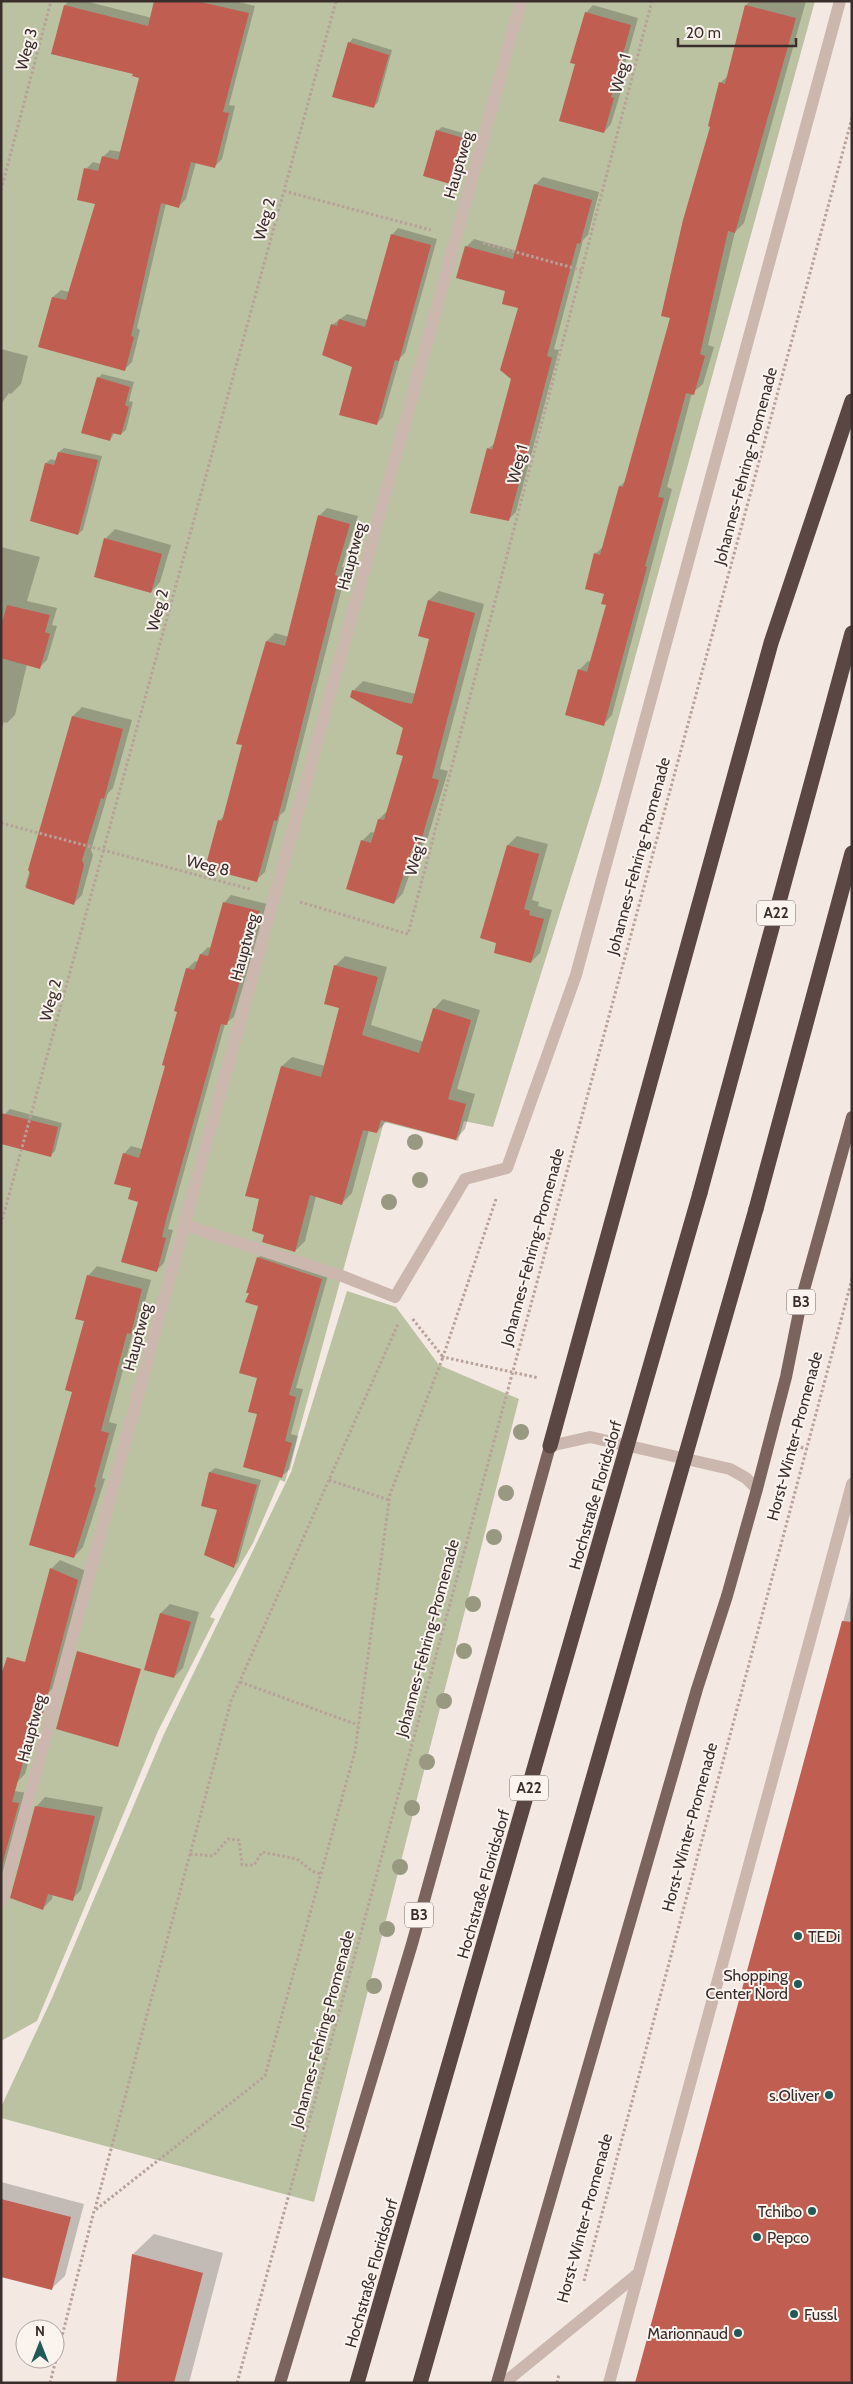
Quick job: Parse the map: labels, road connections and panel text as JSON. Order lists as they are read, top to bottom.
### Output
{
  "streets": {
    "highway": ["A22", "Hochstraße Floridsdorf"],
    "main road": ["B3"],
    "street": ["Hauptweg", "Horst-Winter-Promenade"],
    "path": [
      "Weg 3",
      "Weg 1",
      "Weg 2",
      "Johannes-Fehring-Promenade",
      "Weg 8"
    ]
  },
  "crossings": [
    ["Weg 1", "Weg 8"],
    ["Hauptweg", "Weg 8"],
    ["Weg 2", "Weg 8"],
    ["B3", "Horst-Winter-Promenade"]
  ],
  "places": [
    "TEDi",
    "Shopping Center Nord",
    "s.Oliver",
    "Tchibo",
    "Pepco",
    "Fussl",
    "Marionnaud"
  ],
  "scale_bar": "20 m",
  "north": "top"
}
